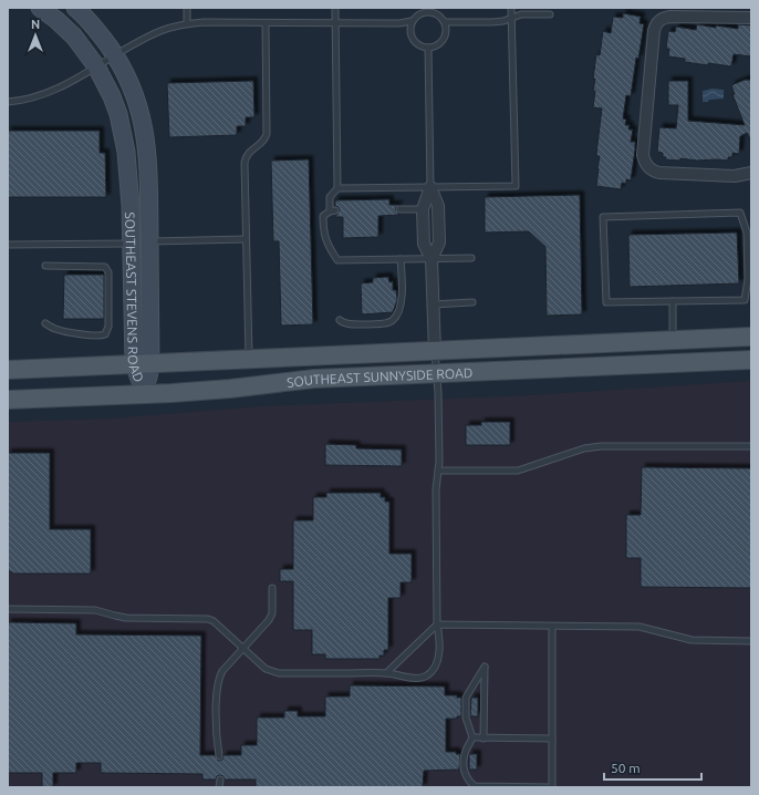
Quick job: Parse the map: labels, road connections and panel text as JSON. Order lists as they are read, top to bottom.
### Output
{
  "streets": {
    "main road": ["SOUTHEAST STEVENS ROAD", "SOUTHEAST SUNNYSIDE ROAD"]
  },
  "crossings": [
    ["SOUTHEAST STEVENS ROAD", "SOUTHEAST SUNNYSIDE ROAD"]
  ],
  "scale_bar": "50 m",
  "north": "top"
}
